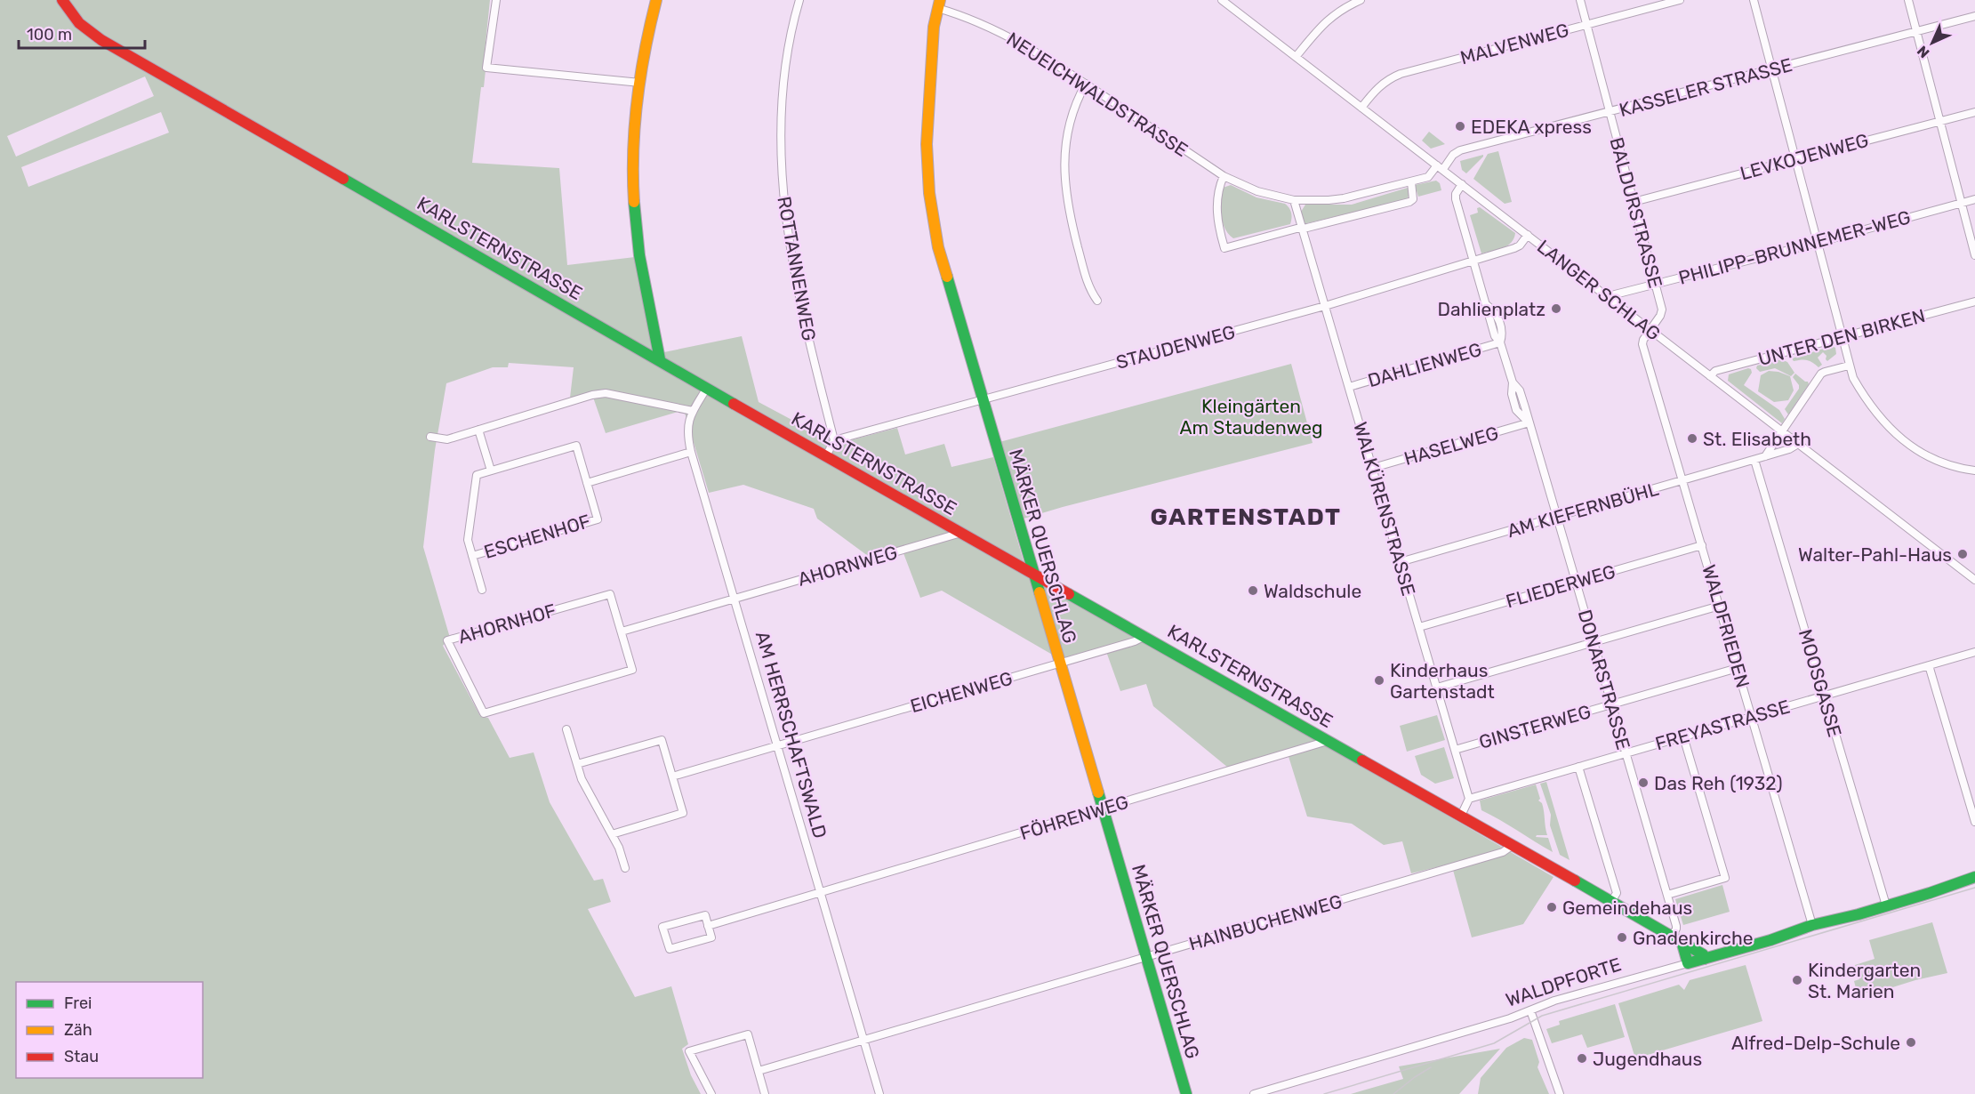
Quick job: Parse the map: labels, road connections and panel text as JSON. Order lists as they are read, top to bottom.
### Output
{
  "streets": {
    "street": [
      "MALVENWEG",
      "KASSELER STRASSE",
      "NEUEICHWALDSTRASSE",
      "LEVKOJENWEG",
      "BALDURSTRASSE",
      "PHILIPP-BRUNNEMER-WEG",
      "KARLSTERNSTRASSE",
      "ROTTANNENWEG",
      "LANGER SCHLAG",
      "UNTER DEN BIRKEN",
      "STAUDENWEG",
      "DAHLIENWEG",
      "HASELWEG",
      "WALKÜRENSTRASSE",
      "AM KIEFERNBÜHL",
      "ESCHENHOF",
      "MÄRKER QUERSCHLAG",
      "AHORNWEG",
      "FLIEDERWEG",
      "AHORNHOF",
      "WALDFRIEDEN",
      "DONARSTRASSE",
      "MOOSGASSE",
      "EICHENWEG",
      "FREYASTRASSE",
      "GINSTERWEG",
      "AM HERRSCHAFTSWALD",
      "FÖHRENWEG",
      "HAINBUCHENWEG",
      "WALDPFORTE"
    ]
  },
  "crossings": [
    ["MALVENWEG", "BALDURSTRASSE"],
    ["MALVENWEG", "LANGER SCHLAG"],
    ["KASSELER STRASSE", "NEUEICHWALDSTRASSE"],
    ["KASSELER STRASSE", "BALDURSTRASSE"],
    ["KASSELER STRASSE", "LANGER SCHLAG"],
    ["NEUEICHWALDSTRASSE", "LANGER SCHLAG"],
    ["NEUEICHWALDSTRASSE", "WALKÜRENSTRASSE"],
    ["NEUEICHWALDSTRASSE", "MÄRKER QUERSCHLAG"],
    ["LEVKOJENWEG", "BALDURSTRASSE"],
    ["BALDURSTRASSE", "PHILIPP-BRUNNEMER-WEG"],
    ["BALDURSTRASSE", "LANGER SCHLAG"],
    ["BALDURSTRASSE", "WALDFRIEDEN"],
    ["KARLSTERNSTRASSE", "MÄRKER QUERSCHLAG"],
    ["KARLSTERNSTRASSE", "AHORNWEG"],
    ["KARLSTERNSTRASSE", "DONARSTRASSE"],
    ["KARLSTERNSTRASSE", "EICHENWEG"],
    ["KARLSTERNSTRASSE", "AM HERRSCHAFTSWALD"],
    ["KARLSTERNSTRASSE", "FÖHRENWEG"],
    ["KARLSTERNSTRASSE", "HAINBUCHENWEG"],
    ["KARLSTERNSTRASSE", "WALDPFORTE"],
    ["ROTTANNENWEG", "STAUDENWEG"],
    ["LANGER SCHLAG", "UNTER DEN BIRKEN"],
    ["LANGER SCHLAG", "STAUDENWEG"],
    ["LANGER SCHLAG", "AM KIEFERNBÜHL"],
    ["LANGER SCHLAG", "WALDFRIEDEN"],
    ["LANGER SCHLAG", "DONARSTRASSE"],
    ["STAUDENWEG", "WALKÜRENSTRASSE"],
    ["STAUDENWEG", "MÄRKER QUERSCHLAG"],
    ["STAUDENWEG", "DONARSTRASSE"],
    ["DAHLIENWEG", "WALKÜRENSTRASSE"],
    ["DAHLIENWEG", "DONARSTRASSE"],
    ["HASELWEG", "WALKÜRENSTRASSE"],
    ["HASELWEG", "DONARSTRASSE"],
    ["WALKÜRENSTRASSE", "AM KIEFERNBÜHL"],
    ["WALKÜRENSTRASSE", "FLIEDERWEG"],
    ["WALKÜRENSTRASSE", "FREYASTRASSE"],
    ["WALKÜRENSTRASSE", "GINSTERWEG"],
    ["AM KIEFERNBÜHL", "WALDFRIEDEN"],
    ["AM KIEFERNBÜHL", "DONARSTRASSE"],
    ["AM KIEFERNBÜHL", "MOOSGASSE"],
    ["ESCHENHOF", "AM HERRSCHAFTSWALD"],
    ["MÄRKER QUERSCHLAG", "EICHENWEG"],
    ["MÄRKER QUERSCHLAG", "FÖHRENWEG"],
    ["MÄRKER QUERSCHLAG", "HAINBUCHENWEG"],
    ["AHORNWEG", "AM HERRSCHAFTSWALD"],
    ["FLIEDERWEG", "WALDFRIEDEN"],
    ["FLIEDERWEG", "DONARSTRASSE"],
    ["WALDFRIEDEN", "FREYASTRASSE"],
    ["WALDFRIEDEN", "GINSTERWEG"],
    ["WALDFRIEDEN", "WALDPFORTE"],
    ["DONARSTRASSE", "FREYASTRASSE"],
    ["DONARSTRASSE", "GINSTERWEG"],
    ["MOOSGASSE", "FREYASTRASSE"],
    ["MOOSGASSE", "WALDPFORTE"],
    ["EICHENWEG", "AM HERRSCHAFTSWALD"],
    ["AM HERRSCHAFTSWALD", "FÖHRENWEG"],
    ["AM HERRSCHAFTSWALD", "HAINBUCHENWEG"]
  ],
  "districts": ["GARTENSTADT"],
  "parks": ["Kleingärten Am Staudenweg"],
  "places": [
    "EDEKA xpress",
    "Dahlienplatz",
    "St. Elisabeth",
    "Walter-Pahl-Haus",
    "Waldschule",
    "Kinderhaus Gartenstadt",
    "Das Reh (1932)",
    "Gemeindehaus",
    "Gnadenkirche",
    "Kindergarten St. Marien",
    "Alfred-Delp-Schule",
    "Jugendhaus"
  ],
  "legend": ["Frei", "Zäh", "Stau"],
  "scale_bar": "100 m",
  "north": "bottom left"
}
